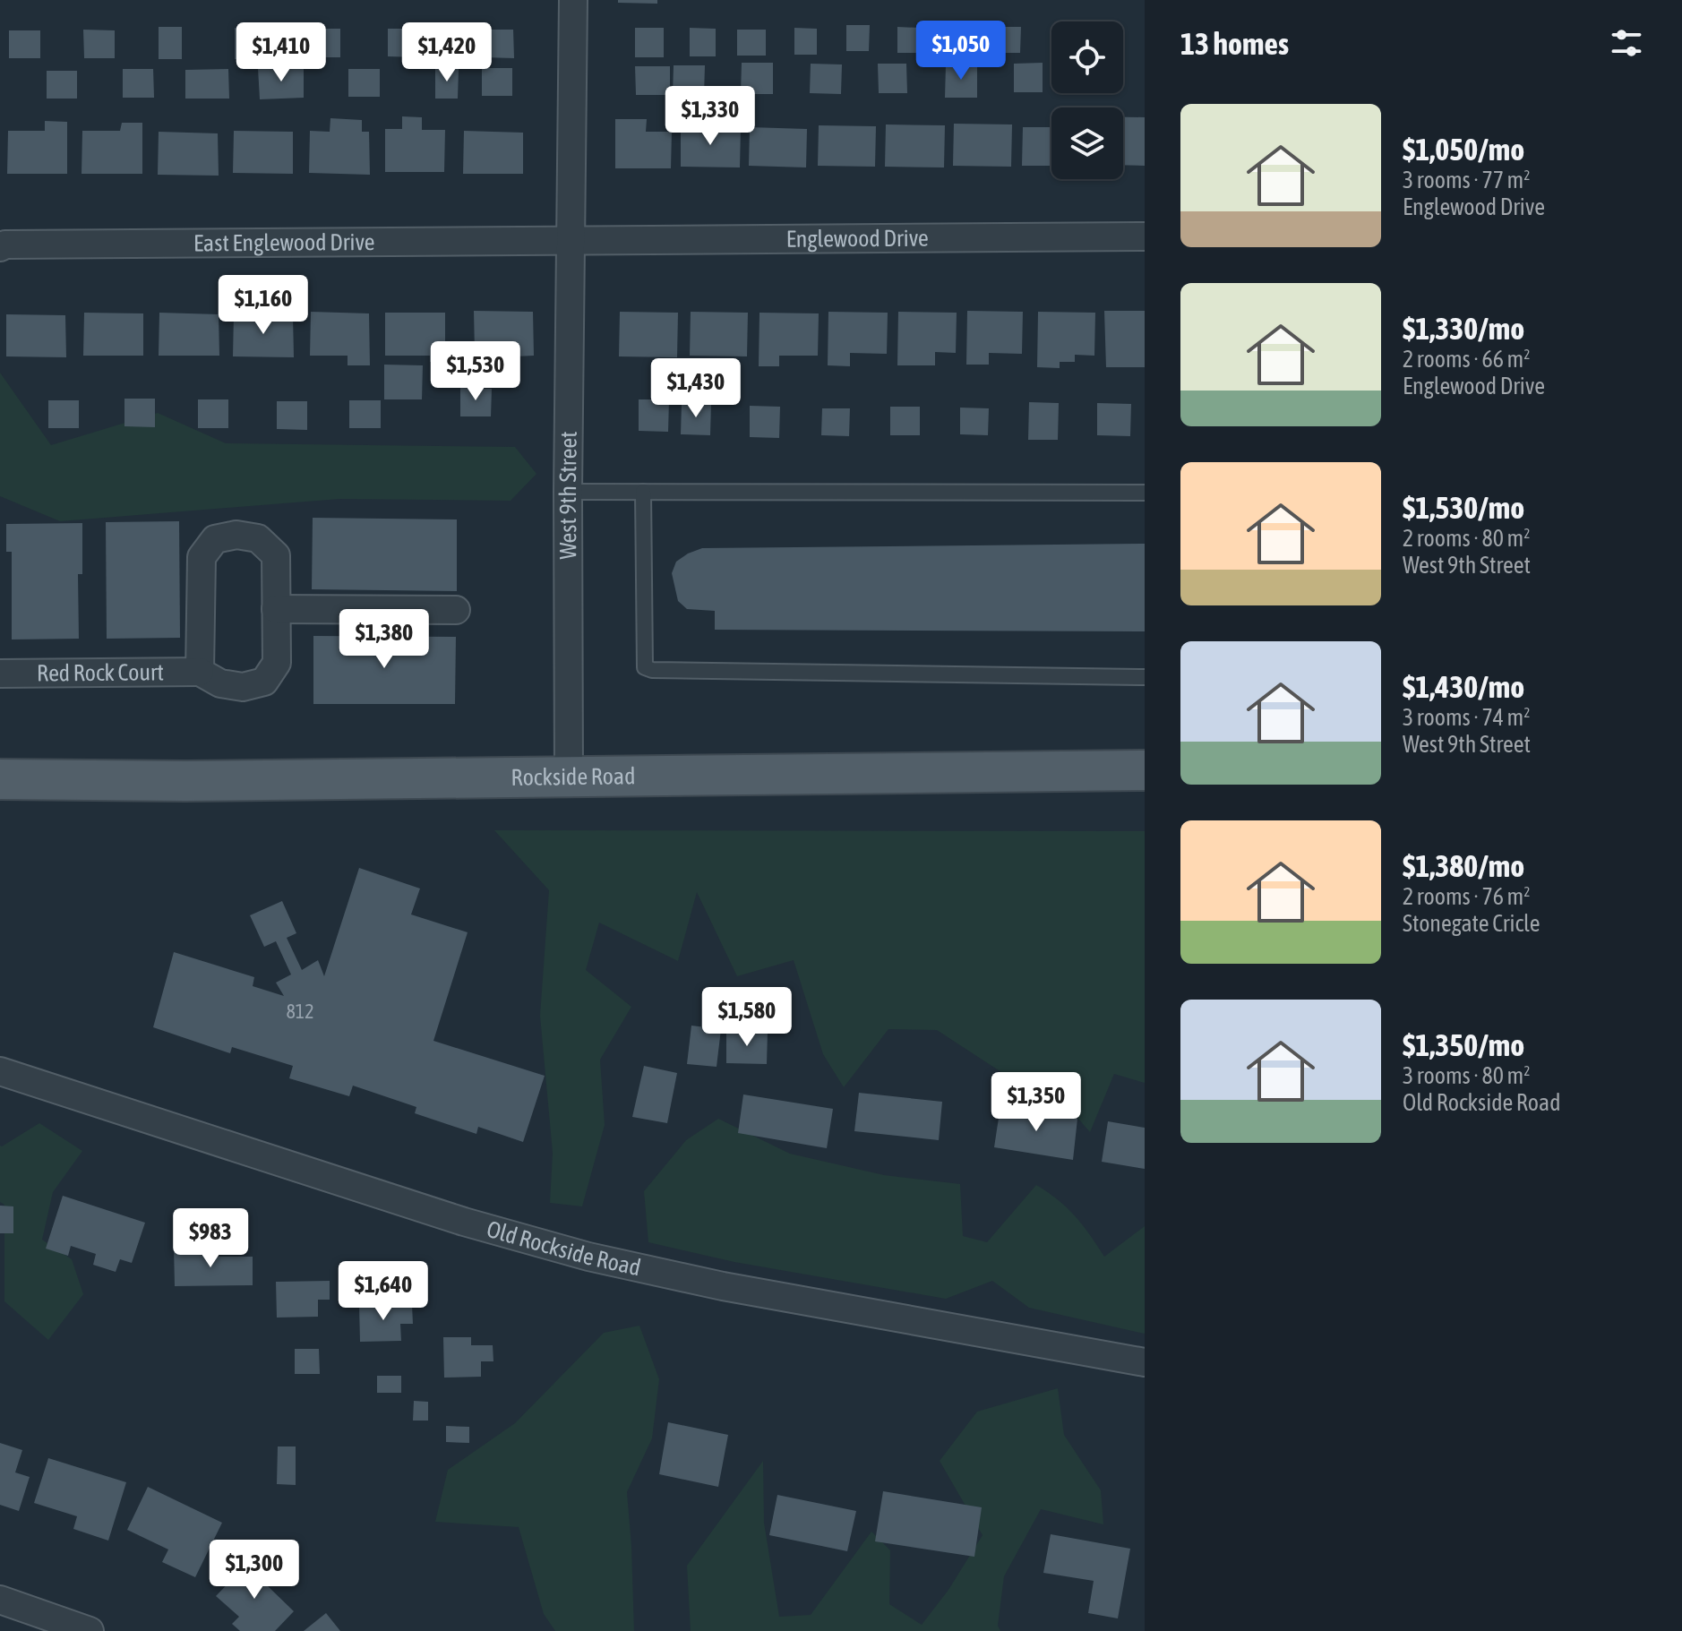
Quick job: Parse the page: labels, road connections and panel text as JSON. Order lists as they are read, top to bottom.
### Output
{
  "streets": {
    "main road": ["Rockside Road"],
    "street": [
      "Englewood Drive",
      "East Englewood Drive",
      "West 9th Street",
      "Red Rock Court",
      "Old Rockside Road"
    ]
  },
  "crossings": [
    ["Englewood Drive", "East Englewood Drive"],
    ["Englewood Drive", "West 9th Street"],
    ["East Englewood Drive", "West 9th Street"],
    ["West 9th Street", "Rockside Road"]
  ],
  "house_numbers": ["812"],
  "page": {
    "heading": "13 homes",
    "price": [
      "$1,050",
      "$1,410",
      "$1,420",
      "$1,330",
      "$1,160",
      "$1,530",
      "$1,430",
      "$1,380",
      "$1,580",
      "$1,350",
      "$983",
      "$1,640",
      "$1,300"
    ],
    "list": [
      {
        "name": "$1,050/mo",
        "note": "3 rooms · 77 m² · Englewood Drive"
      },
      {
        "name": "$1,330/mo",
        "note": "2 rooms · 66 m² · Englewood Drive"
      },
      {
        "name": "$1,530/mo",
        "note": "2 rooms · 80 m² · West 9th Street"
      },
      {
        "name": "$1,430/mo",
        "note": "3 rooms · 74 m² · West 9th Street"
      },
      {
        "name": "$1,380/mo",
        "note": "2 rooms · 76 m² · Stonegate Cricle"
      },
      {
        "name": "$1,350/mo",
        "note": "3 rooms · 80 m² · Old Rockside Road"
      }
    ]
  }
}
